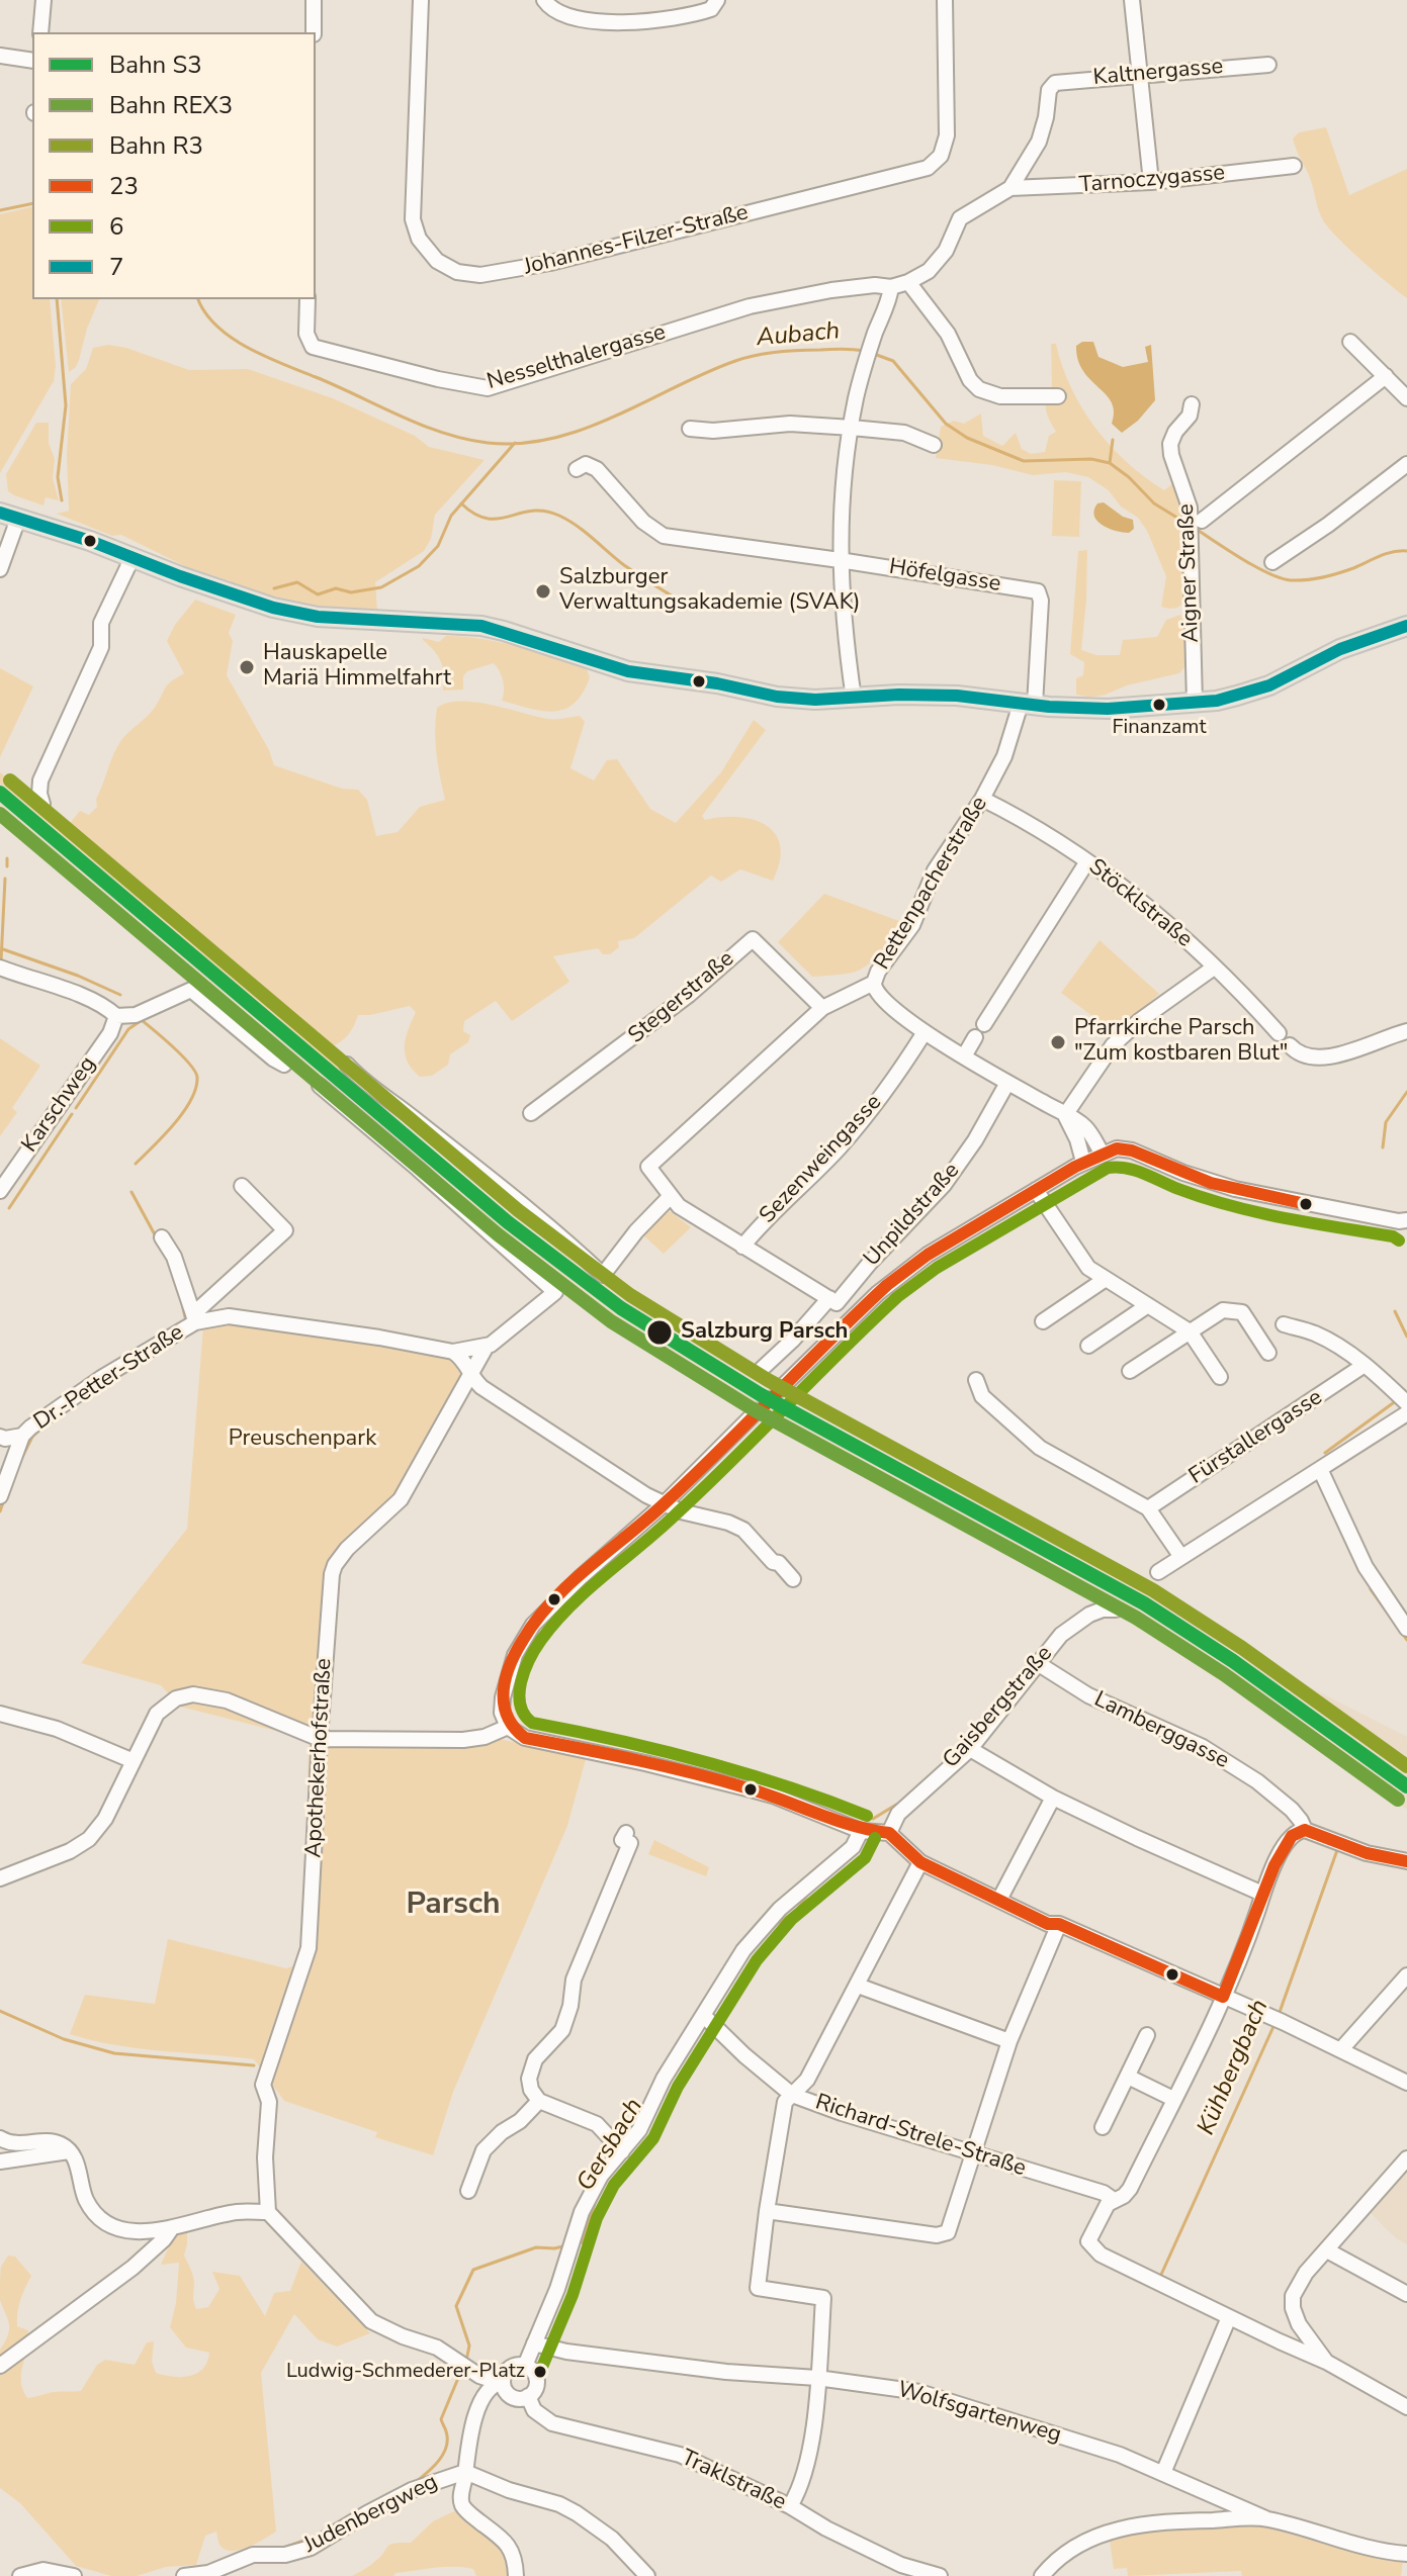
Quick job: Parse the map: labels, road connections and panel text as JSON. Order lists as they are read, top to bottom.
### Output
{
  "streets": {
    "street": [
      "Kaltnergasse",
      "Tarnoczygasse",
      "Johannes-Filzer-Straße",
      "Nesselthalergasse",
      "Aigner Straße",
      "Höfelgasse",
      "Rettenpacherstraße",
      "Stöcklstraße",
      "Stegerstraße",
      "Karschweg",
      "Sezenweingasse",
      "Unpildstraße",
      "Dr.-Petter-Straße",
      "Fürstallergasse",
      "Gaisbergstraße",
      "Lamberggasse",
      "Apothekerhofstraße",
      "Richard-Strele-Straße",
      "Wolfsgartenweg",
      "Traklstraße",
      "Judenbergweg"
    ]
  },
  "crossings": [
    ["Kaltnergasse", "Tarnoczygasse"],
    ["Höfelgasse", "Rettenpacherstraße"],
    ["Rettenpacherstraße", "Stöcklstraße"],
    ["Rettenpacherstraße", "Stegerstraße"],
    ["Rettenpacherstraße", "Sezenweingasse"],
    ["Rettenpacherstraße", "Unpildstraße"],
    ["Dr.-Petter-Straße", "Apothekerhofstraße"],
    ["Gaisbergstraße", "Lamberggasse"]
  ],
  "districts": ["Parsch"],
  "water": ["Aubach", "Kühbergbach", "Gersbach"],
  "parks": ["Preuschenpark"],
  "places": [
    "Salzburger Verwaltungsakademie (SVAK)",
    "Hauskapelle Mariä Himmelfahrt",
    "Finanzamt",
    "Pfarrkirche Parsch \"Zum kostbaren Blut\"",
    "Salzburg Parsch",
    "Ludwig-Schmederer-Platz"
  ],
  "lines": [
    "transit line 7",
    "rail line R3",
    "rail line S3",
    "rail line REX3",
    "transit line 23",
    "transit line 6"
  ],
  "legend": [
    "Bahn S3",
    "Bahn REX3",
    "Bahn R3",
    "23",
    "6",
    "7"
  ]
}
